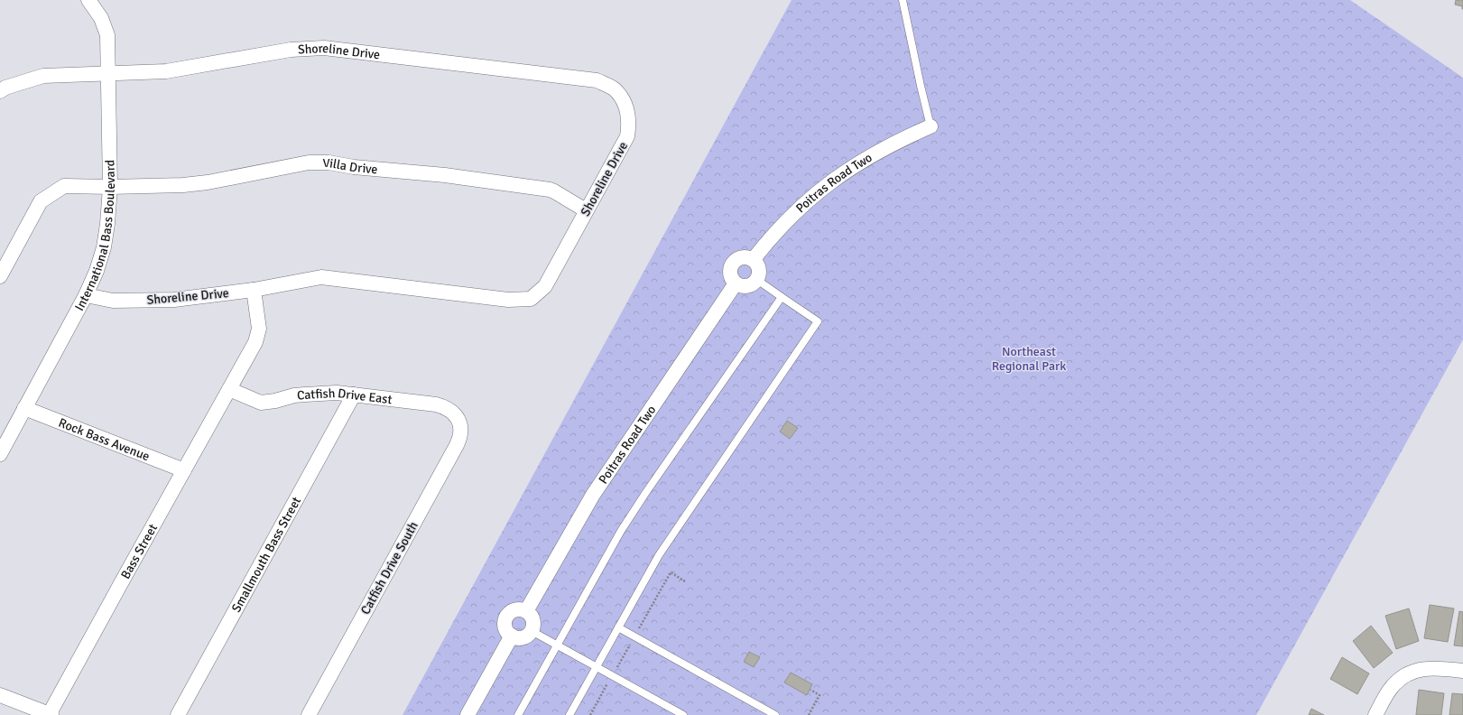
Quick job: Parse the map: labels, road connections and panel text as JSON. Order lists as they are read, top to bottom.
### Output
{
  "streets": {
    "street": [
      "Shoreline Drive",
      "Villa Drive",
      "Poitras Road Two",
      "International Bass Boulevard",
      "Catfish Drive East",
      "Rock Bass Avenue",
      "Bass Street",
      "Smallmouth Bass Street",
      "Catfish Drive South"
    ]
  },
  "crossings": [
    ["Shoreline Drive", "Villa Drive"],
    ["Shoreline Drive", "International Bass Boulevard"],
    ["Shoreline Drive", "Bass Street"],
    ["Villa Drive", "International Bass Boulevard"],
    ["International Bass Boulevard", "Rock Bass Avenue"],
    ["Catfish Drive East", "Bass Street"],
    ["Catfish Drive East", "Smallmouth Bass Street"],
    ["Catfish Drive East", "Catfish Drive South"],
    ["Rock Bass Avenue", "Bass Street"]
  ],
  "parks": ["Northeast Regional Park"]
}
